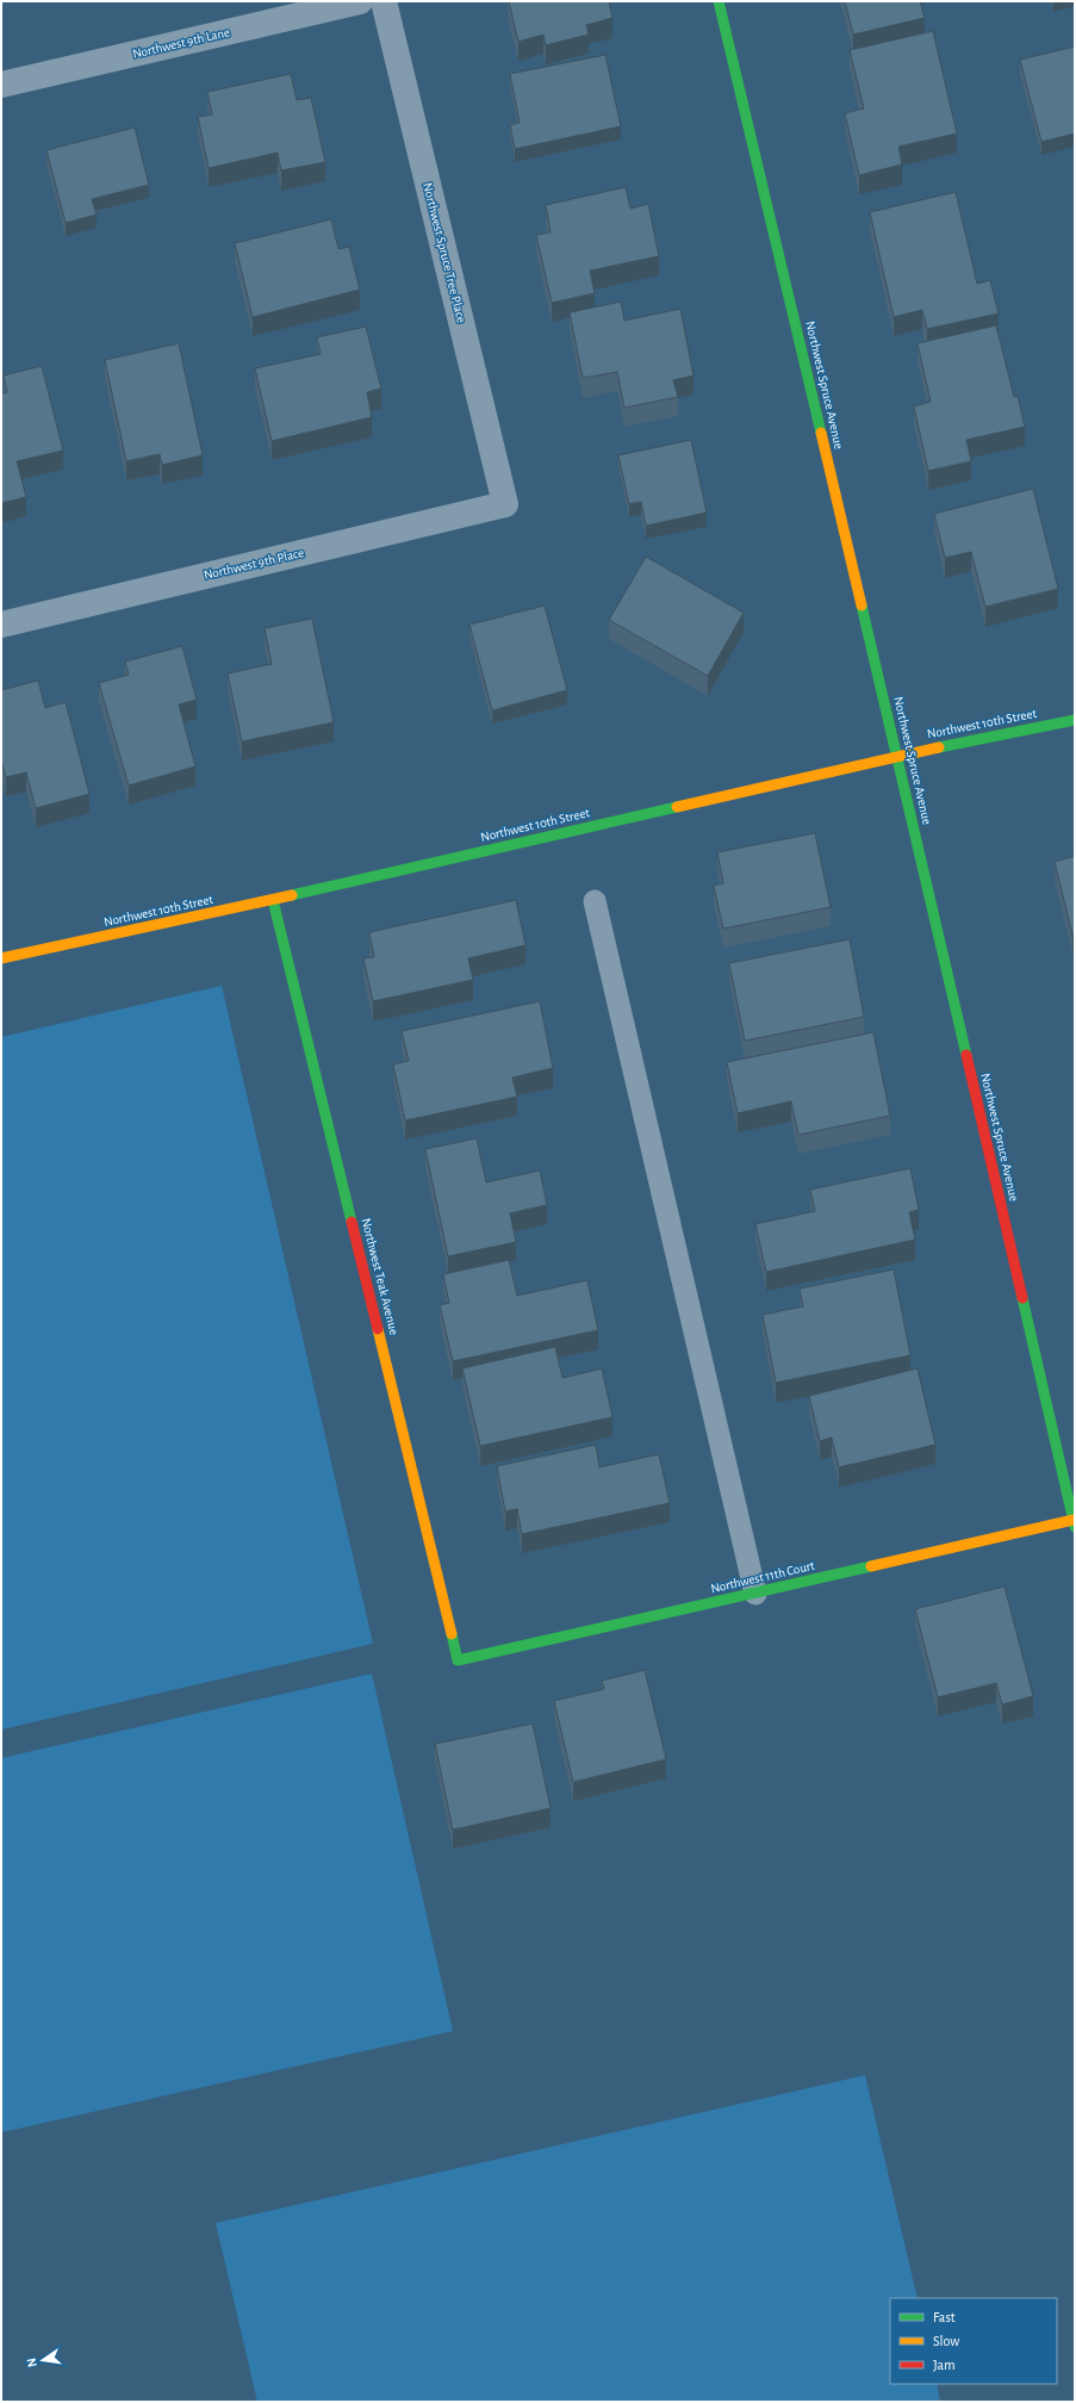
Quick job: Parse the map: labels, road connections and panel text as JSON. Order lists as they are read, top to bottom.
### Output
{
  "streets": {
    "street": [
      "Northwest 9th Lane",
      "Northwest Spruce Tree Place",
      "Northwest Spruce Avenue",
      "Northwest 9th Place",
      "Northwest 10th Street",
      "Northwest Teak Avenue",
      "Northwest 11th Court"
    ]
  },
  "crossings": [
    ["Northwest Spruce Tree Place", "Northwest 9th Place"],
    ["Northwest Spruce Avenue", "Northwest 10th Street"],
    ["Northwest Spruce Avenue", "Northwest 11th Court"],
    ["Northwest 10th Street", "Northwest Teak Avenue"],
    ["Northwest Teak Avenue", "Northwest 11th Court"]
  ],
  "legend": ["Fast", "Slow", "Jam"],
  "north": "left"
}
